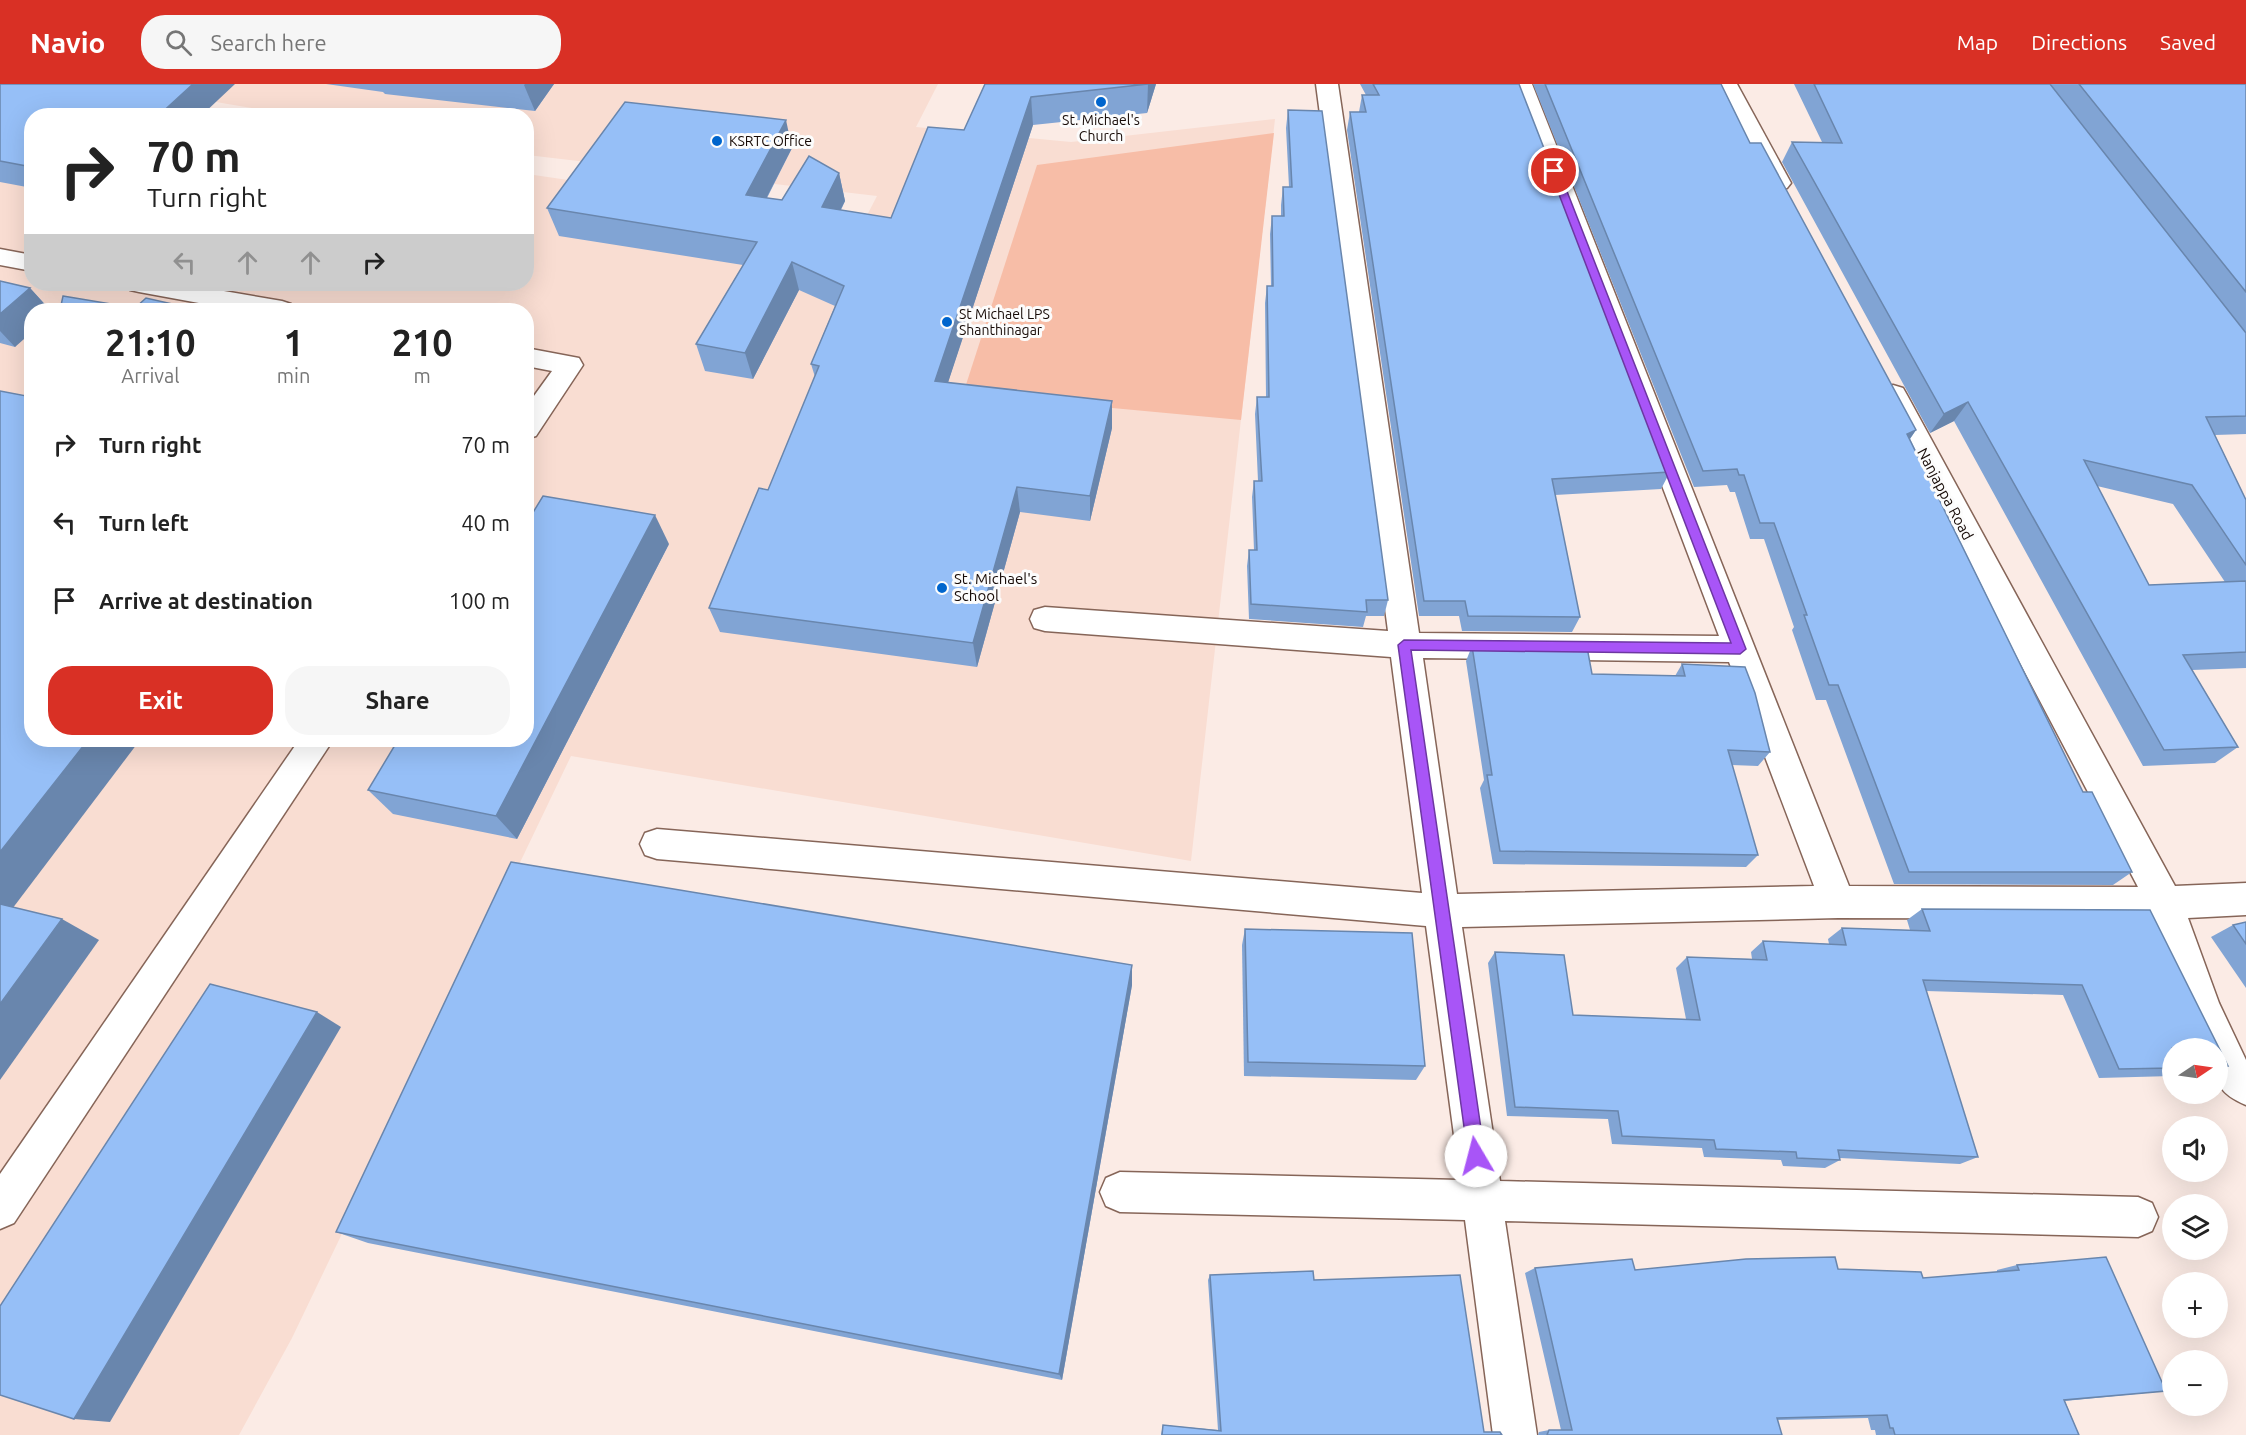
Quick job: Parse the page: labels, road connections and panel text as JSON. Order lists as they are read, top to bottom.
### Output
{
  "streets": {
    "street": ["Nanjappa Road"]
  },
  "places": [
    "St. Michael's Church",
    "KSRTC Office",
    "St Michael LPS Shanthinagar",
    "St. Michael's School"
  ],
  "north": "right",
  "page": {
    "header": "Navio",
    "search": "Search here",
    "nav": ["Map", "Directions", "Saved"],
    "turn": ["70 m", "Turn right"],
    "eta": [
      "21:10",
      "Arrival",
      "1",
      "min",
      "210",
      "m"
    ],
    "list": [
      {
        "name": "Turn right",
        "value": "70 m"
      },
      {
        "name": "Turn left",
        "value": "40 m"
      },
      {
        "name": "Arrive at destination",
        "value": "100 m"
      }
    ],
    "buttons": ["Exit", "Share"],
    "map_buttons": ["+", "−"]
  }
}
